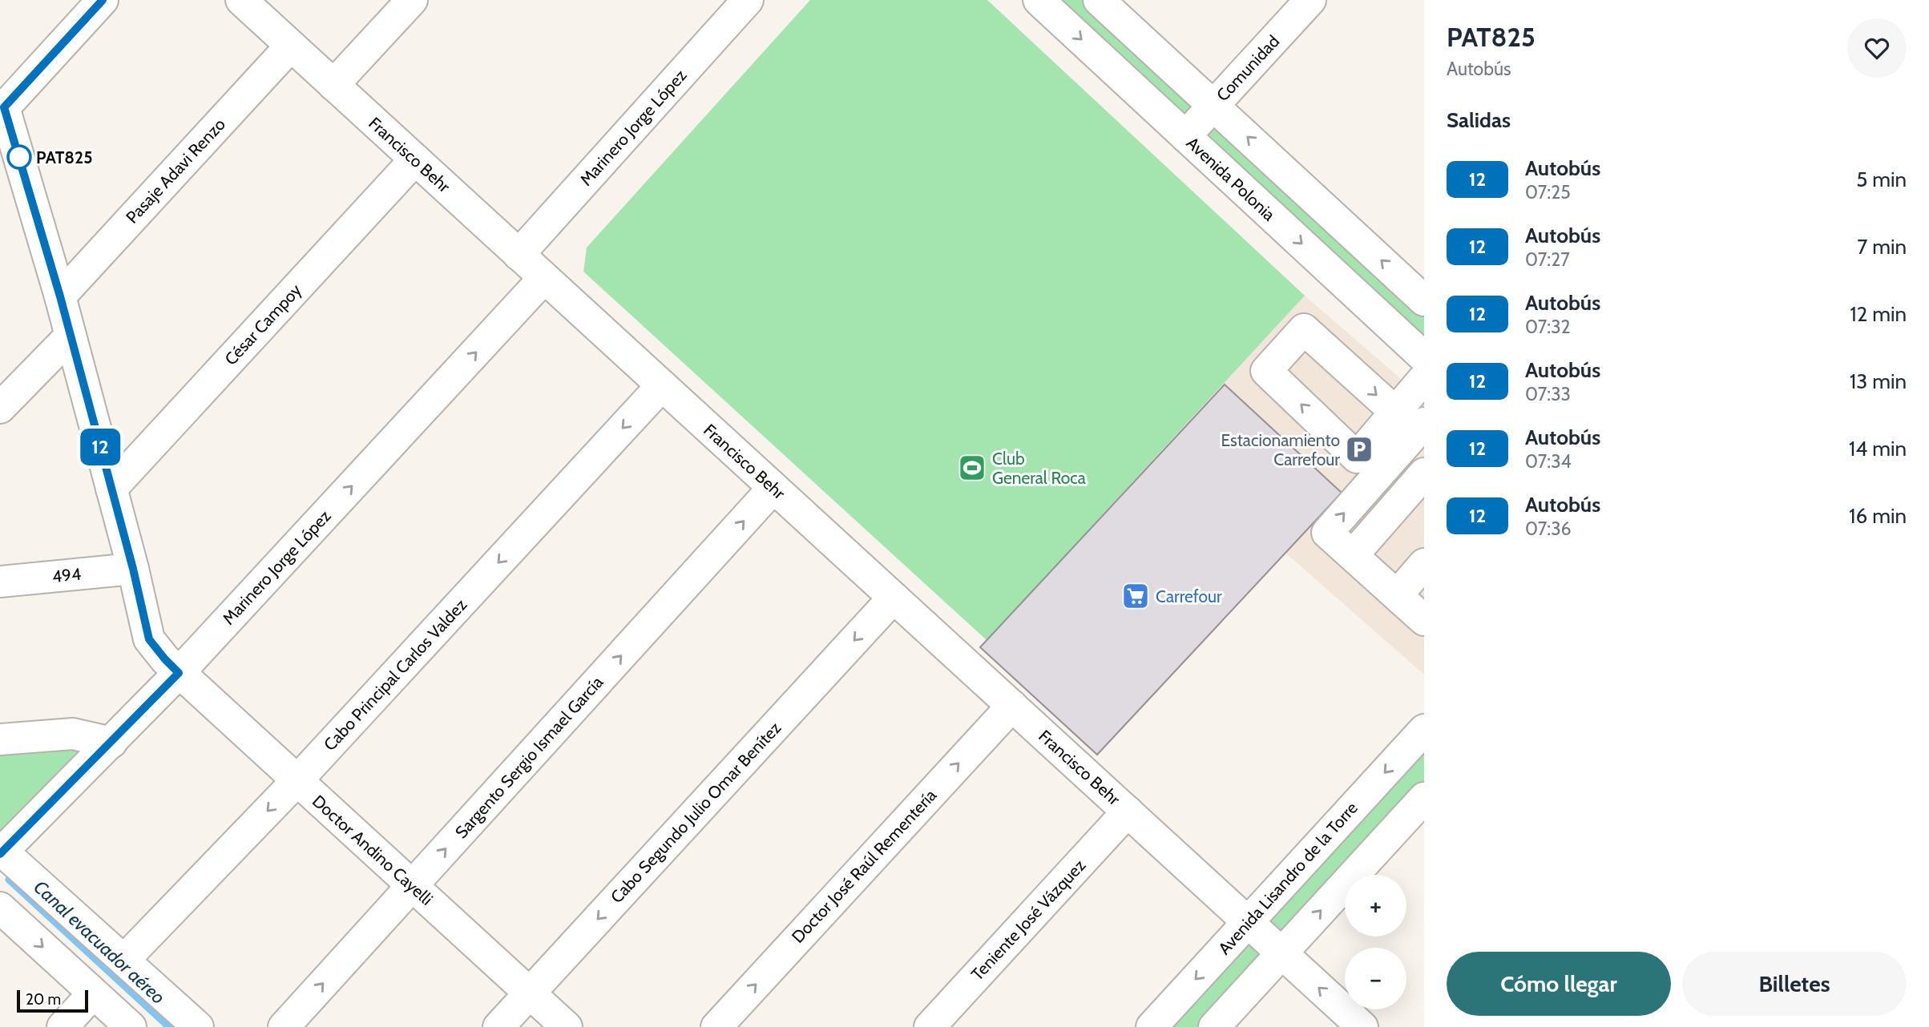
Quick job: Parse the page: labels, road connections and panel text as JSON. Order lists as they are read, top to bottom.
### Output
{
  "streets": {
    "street": [
      "Comunidad",
      "Marinero Jorge López",
      "Francisco Behr",
      "Pasaje Adavi Renzo",
      "Avenida Polonia",
      "César Campoy",
      "494",
      "Cabo Principal Carlos Valdez",
      "Sargento Sergio Ismael García",
      "Cabo Segundo Julio Omar Benítez",
      "Doctor Andino Cayelli",
      "Doctor José Raúl Rementería",
      "Avenida Lisandro de la Torre",
      "Teniente José Vázquez"
    ]
  },
  "crossings": [
    ["Comunidad", "Avenida Polonia"],
    ["Marinero Jorge López", "Francisco Behr"],
    ["Marinero Jorge López", "Doctor Andino Cayelli"],
    ["Francisco Behr", "Pasaje Adavi Renzo"],
    ["Francisco Behr", "César Campoy"],
    ["Francisco Behr", "Cabo Principal Carlos Valdez"],
    ["Francisco Behr", "Sargento Sergio Ismael García"],
    ["Francisco Behr", "Cabo Segundo Julio Omar Benítez"],
    ["Francisco Behr", "Doctor José Raúl Rementería"],
    ["Francisco Behr", "Avenida Lisandro de la Torre"],
    ["Francisco Behr", "Teniente José Vázquez"],
    ["Pasaje Adavi Renzo", "Doctor Andino Cayelli"],
    ["César Campoy", "Doctor Andino Cayelli"],
    ["494", "Doctor Andino Cayelli"],
    ["Cabo Principal Carlos Valdez", "Doctor Andino Cayelli"],
    ["Sargento Sergio Ismael García", "Doctor Andino Cayelli"],
    ["Cabo Segundo Julio Omar Benítez", "Doctor Andino Cayelli"]
  ],
  "one_way": [
    "Marinero Jorge López",
    "Cabo Principal Carlos Valdez",
    "Sargento Sergio Ismael García",
    "Cabo Segundo Julio Omar Benítez",
    "Doctor José Raúl Rementería"
  ],
  "water": ["Canal evacuador aéreo"],
  "places": {
    "other": ["PAT825"],
    "parking": ["Estacionamiento Carrefour"],
    "sports": ["Club General Roca"],
    "supermarket": ["Carrefour"]
  },
  "lines": ["bus line 12"],
  "scale_bar": "20 m",
  "page": {
    "on_map": "12",
    "heading": [
      ["PAT825", "Autobús"],
      "Salidas"
    ],
    "list": [
      {
        "mark": "12",
        "name": "Autobús",
        "note": "07:25",
        "value": "5 min"
      },
      {
        "mark": "12",
        "name": "Autobús",
        "note": "07:27",
        "value": "7 min"
      },
      {
        "mark": "12",
        "name": "Autobús",
        "note": "07:32",
        "value": "12 min"
      },
      {
        "mark": "12",
        "name": "Autobús",
        "note": "07:33",
        "value": "13 min"
      },
      {
        "mark": "12",
        "name": "Autobús",
        "note": "07:34",
        "value": "14 min"
      },
      {
        "mark": "12",
        "name": "Autobús",
        "note": "07:36",
        "value": "16 min"
      }
    ],
    "map_buttons": ["+", "−"],
    "buttons": ["Cómo llegar", "Billetes"],
    "scale": "20 m"
  }
}
